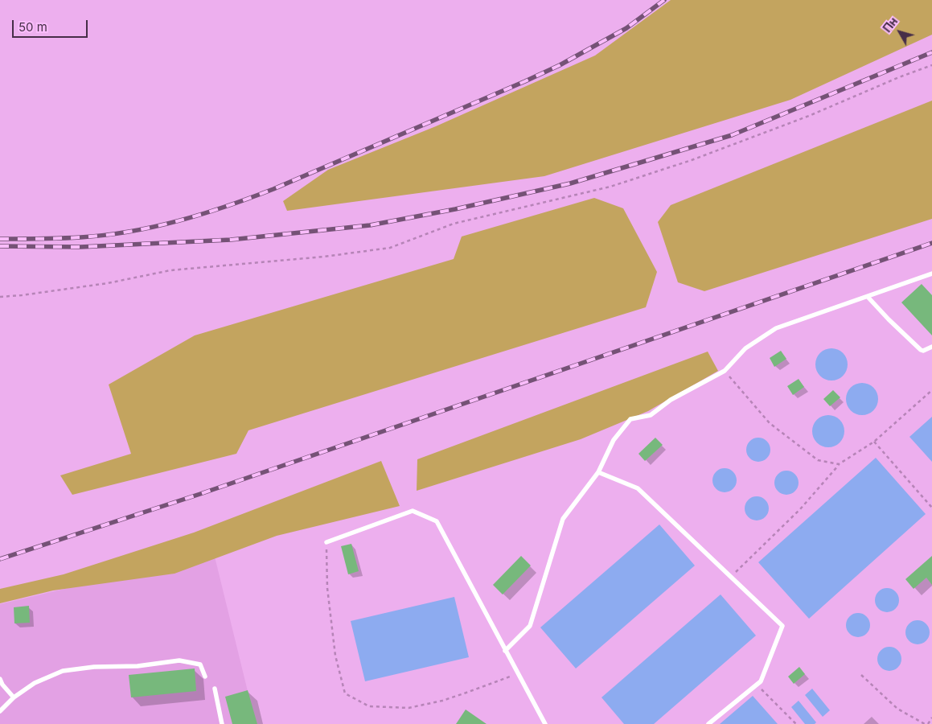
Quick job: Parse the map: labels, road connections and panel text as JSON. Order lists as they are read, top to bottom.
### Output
{
  "scale_bar": "50 m",
  "north": "top left"
}
